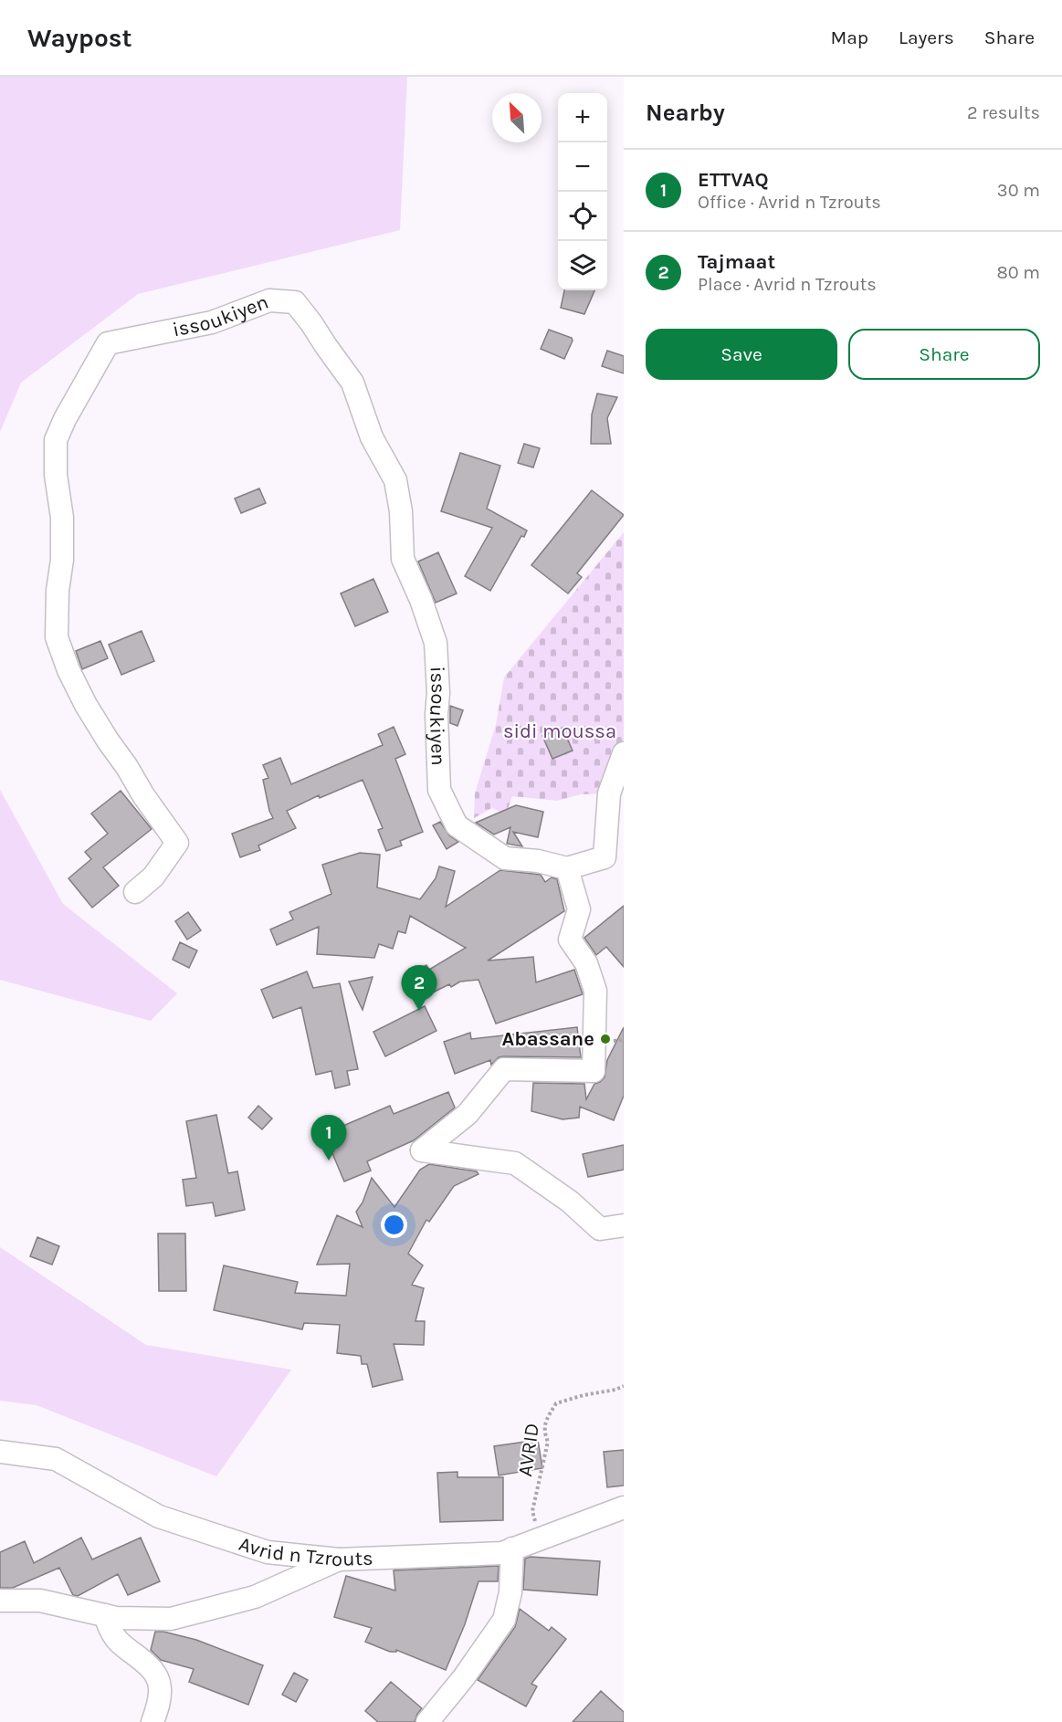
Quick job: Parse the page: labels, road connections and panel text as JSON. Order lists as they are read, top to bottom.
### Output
{
  "streets": {
    "street": ["issoukiyen", "Avrid n Tzrouts"],
    "path": ["AVRID"]
  },
  "crossings": [
    ["AVRID", "Avrid n Tzrouts"]
  ],
  "parks": ["sidi moussa"],
  "places": ["Abassane"],
  "north": "top left",
  "page": {
    "header": "Waypost",
    "nav": ["Map", "Layers", "Share"],
    "heading": ["Nearby", "2 results"],
    "map_buttons": ["+", "−"],
    "list": [
      {
        "mark": "1",
        "name": "ETTVAQ",
        "note": "Office · Avrid n Tzrouts",
        "value": "30 m"
      },
      {
        "mark": "2",
        "name": "Tajmaat",
        "note": "Place · Avrid n Tzrouts",
        "value": "80 m"
      }
    ],
    "buttons": ["Save", "Share"],
    "pins": ["2", "1"]
  }
}
